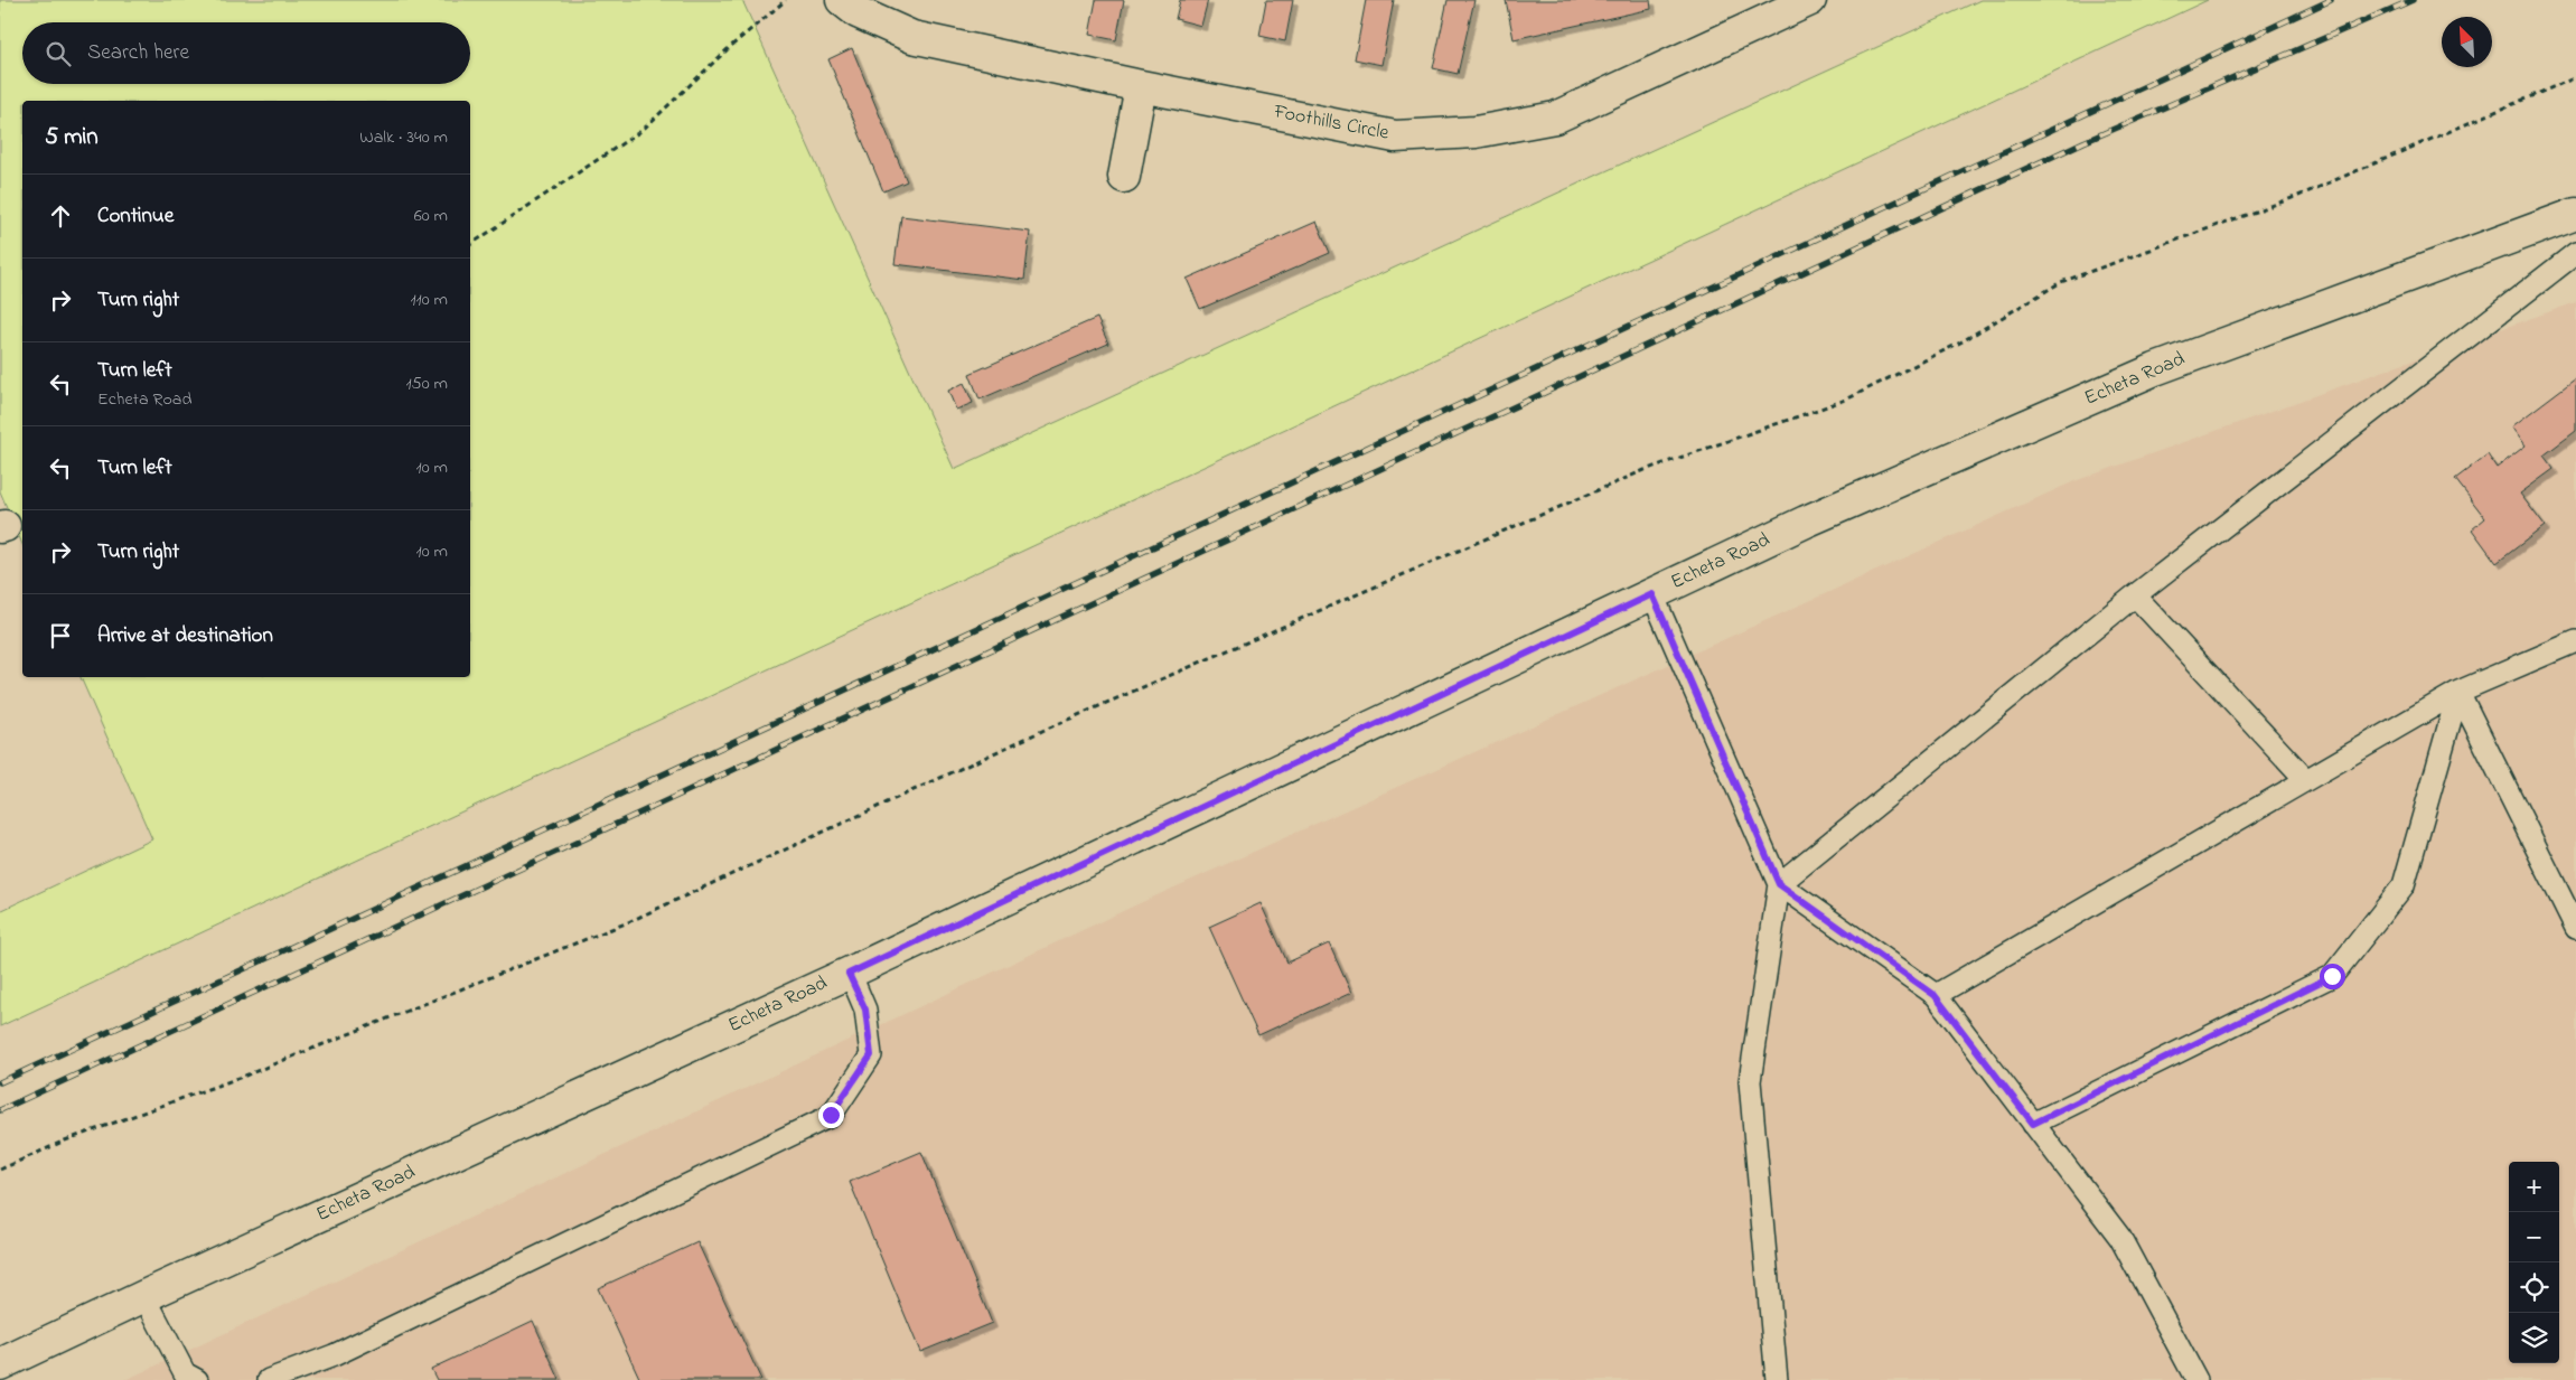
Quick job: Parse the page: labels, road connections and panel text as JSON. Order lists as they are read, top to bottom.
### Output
{
  "streets": {
    "street": ["Foothills Circle", "Echeta Road"]
  },
  "north": "top left",
  "page": {
    "search": "Search here",
    "heading": ["5 min", "Walk · 340 m"],
    "list": [
      ["Continue", "60 m"],
      ["Turn right", "110 m"],
      ["Turn left", "Echeta Road", "150 m"],
      ["Turn left", "10 m"],
      ["Turn right", "10 m"],
      "Arrive at destination"
    ],
    "map_buttons": ["+", "−"]
  }
}
